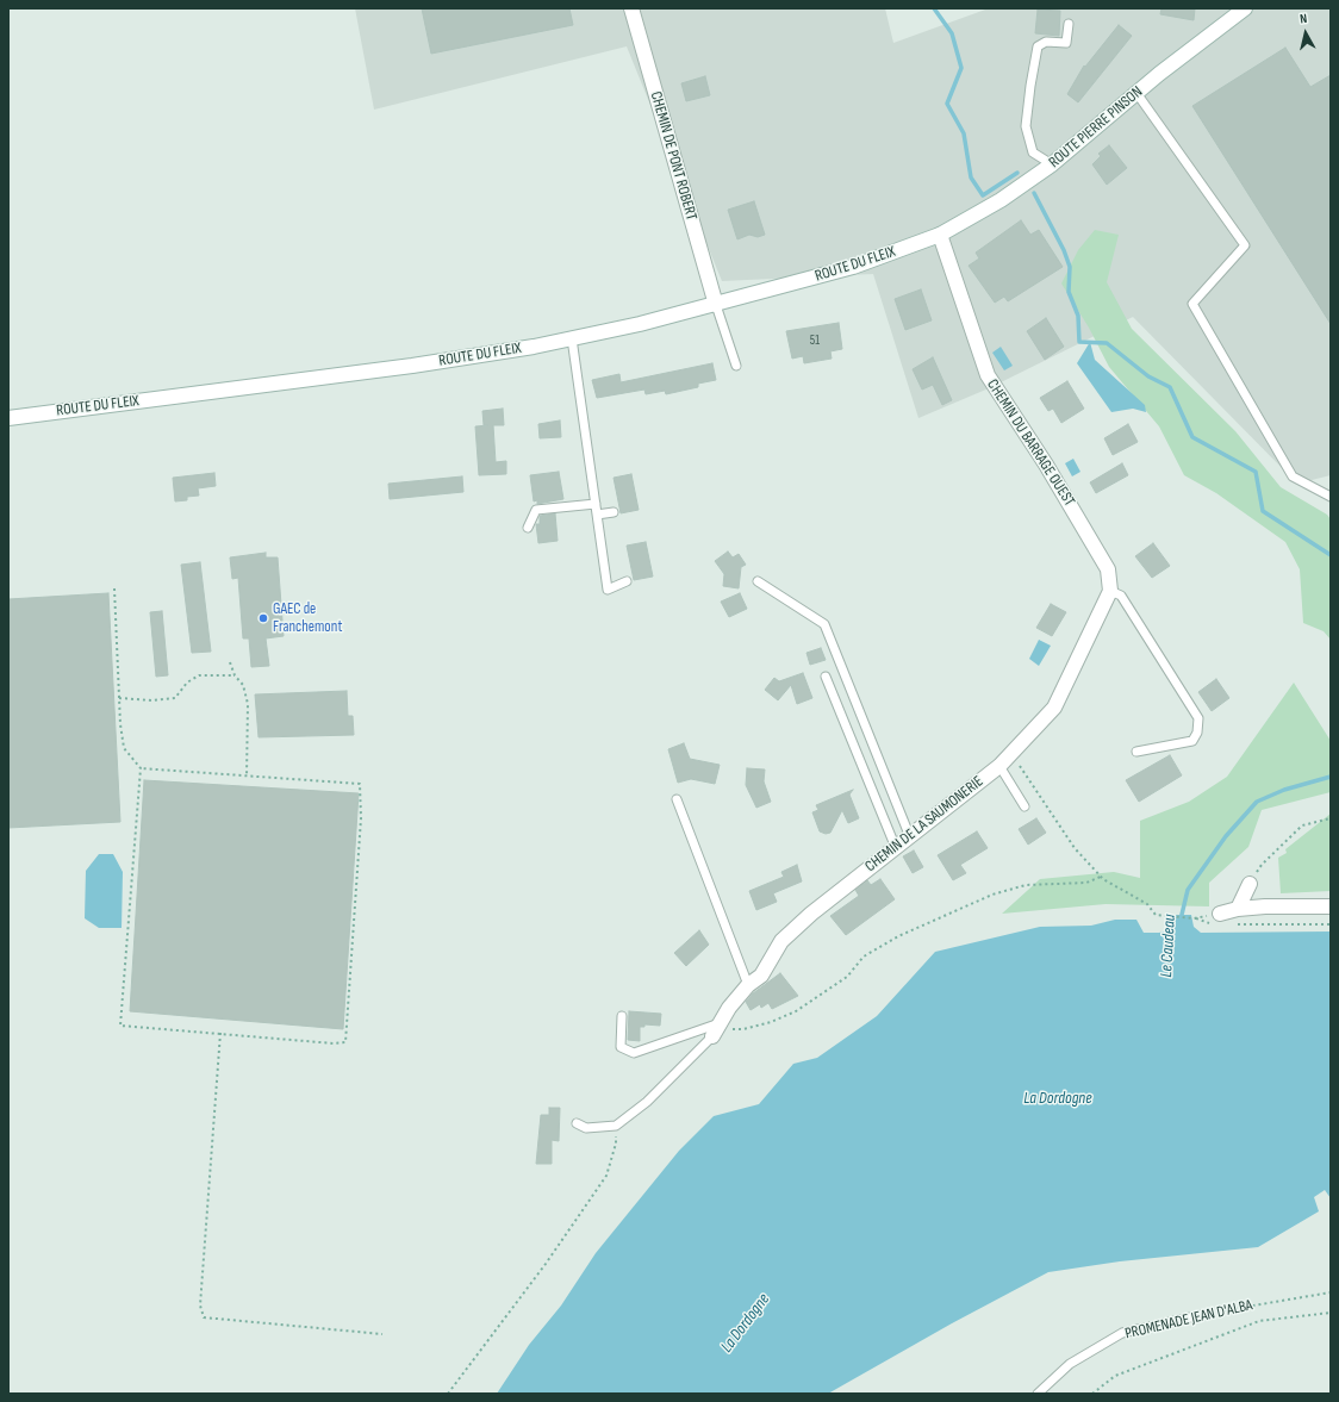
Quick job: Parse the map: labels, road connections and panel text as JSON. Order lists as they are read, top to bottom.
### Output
{
  "streets": {
    "street": [
      "ROUTE PIERRE PINSON",
      "CHEMIN DE PONT ROBERT",
      "ROUTE DU FLEIX",
      "CHEMIN DU BARRAGE OUEST",
      "CHEMIN DE LA SAUMONERIE"
    ],
    "lane": ["PROMENADE JEAN D'ALBA"]
  },
  "crossings": [
    ["ROUTE PIERRE PINSON", "ROUTE DU FLEIX"],
    ["ROUTE PIERRE PINSON", "CHEMIN DU BARRAGE OUEST"],
    ["CHEMIN DE PONT ROBERT", "ROUTE DU FLEIX"],
    ["ROUTE DU FLEIX", "CHEMIN DU BARRAGE OUEST"],
    ["CHEMIN DU BARRAGE OUEST", "CHEMIN DE LA SAUMONERIE"]
  ],
  "water": ["Le Caudeau", "La Dordogne"],
  "places": ["GAEC de Franchemont"],
  "house_numbers": ["51"],
  "north": "top"
}
